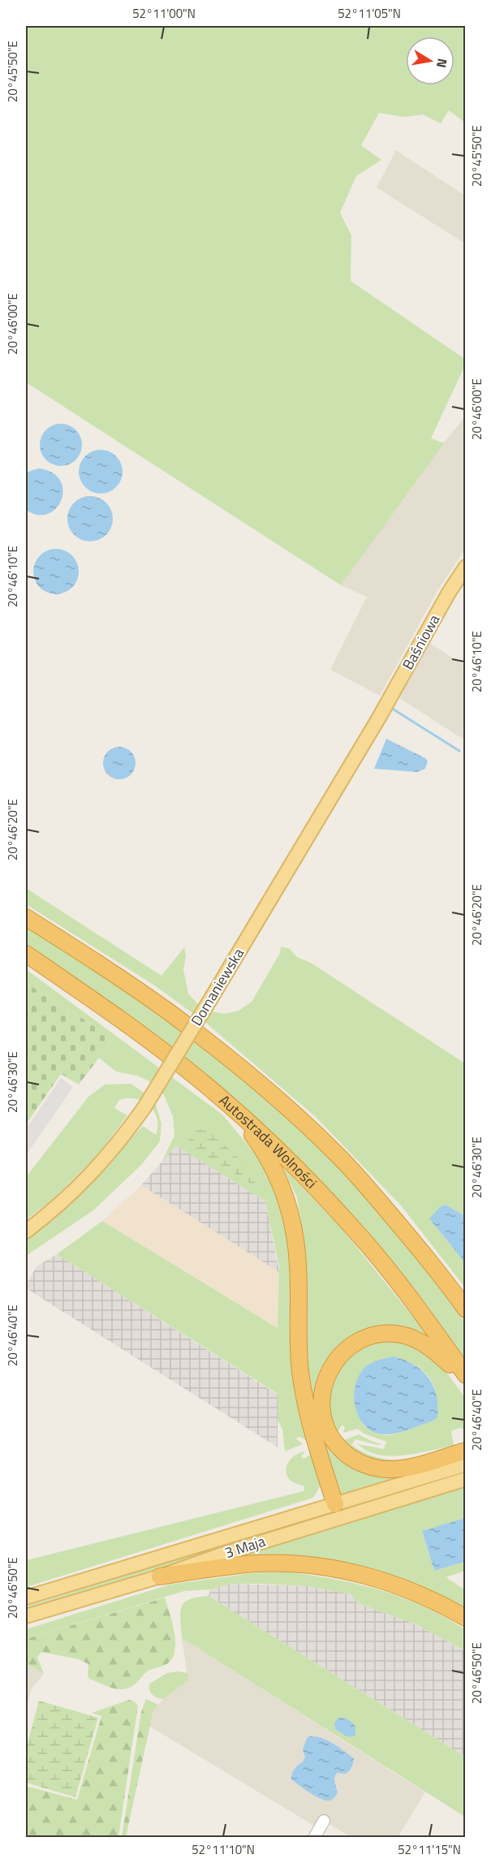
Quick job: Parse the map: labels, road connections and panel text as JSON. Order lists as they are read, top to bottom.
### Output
{
  "streets": {
    "highway": ["Autostrada Wolności"],
    "main road": ["Baśniowa", "Domaniewska", "3 Maja"]
  },
  "crossings": [
    ["Baśniowa", "Domaniewska"]
  ],
  "north": "right",
  "coordinates": [
    "52°11'00\"N",
    "52°11'05\"N",
    "20°45'50\"E",
    "20°46'00\"E",
    "20°46'10\"E",
    "20°46'20\"E",
    "20°46'30\"E",
    "20°46'40\"E",
    "20°46'50\"E",
    "52°11'10\"N",
    "52°11'15\"N"
  ]
}
